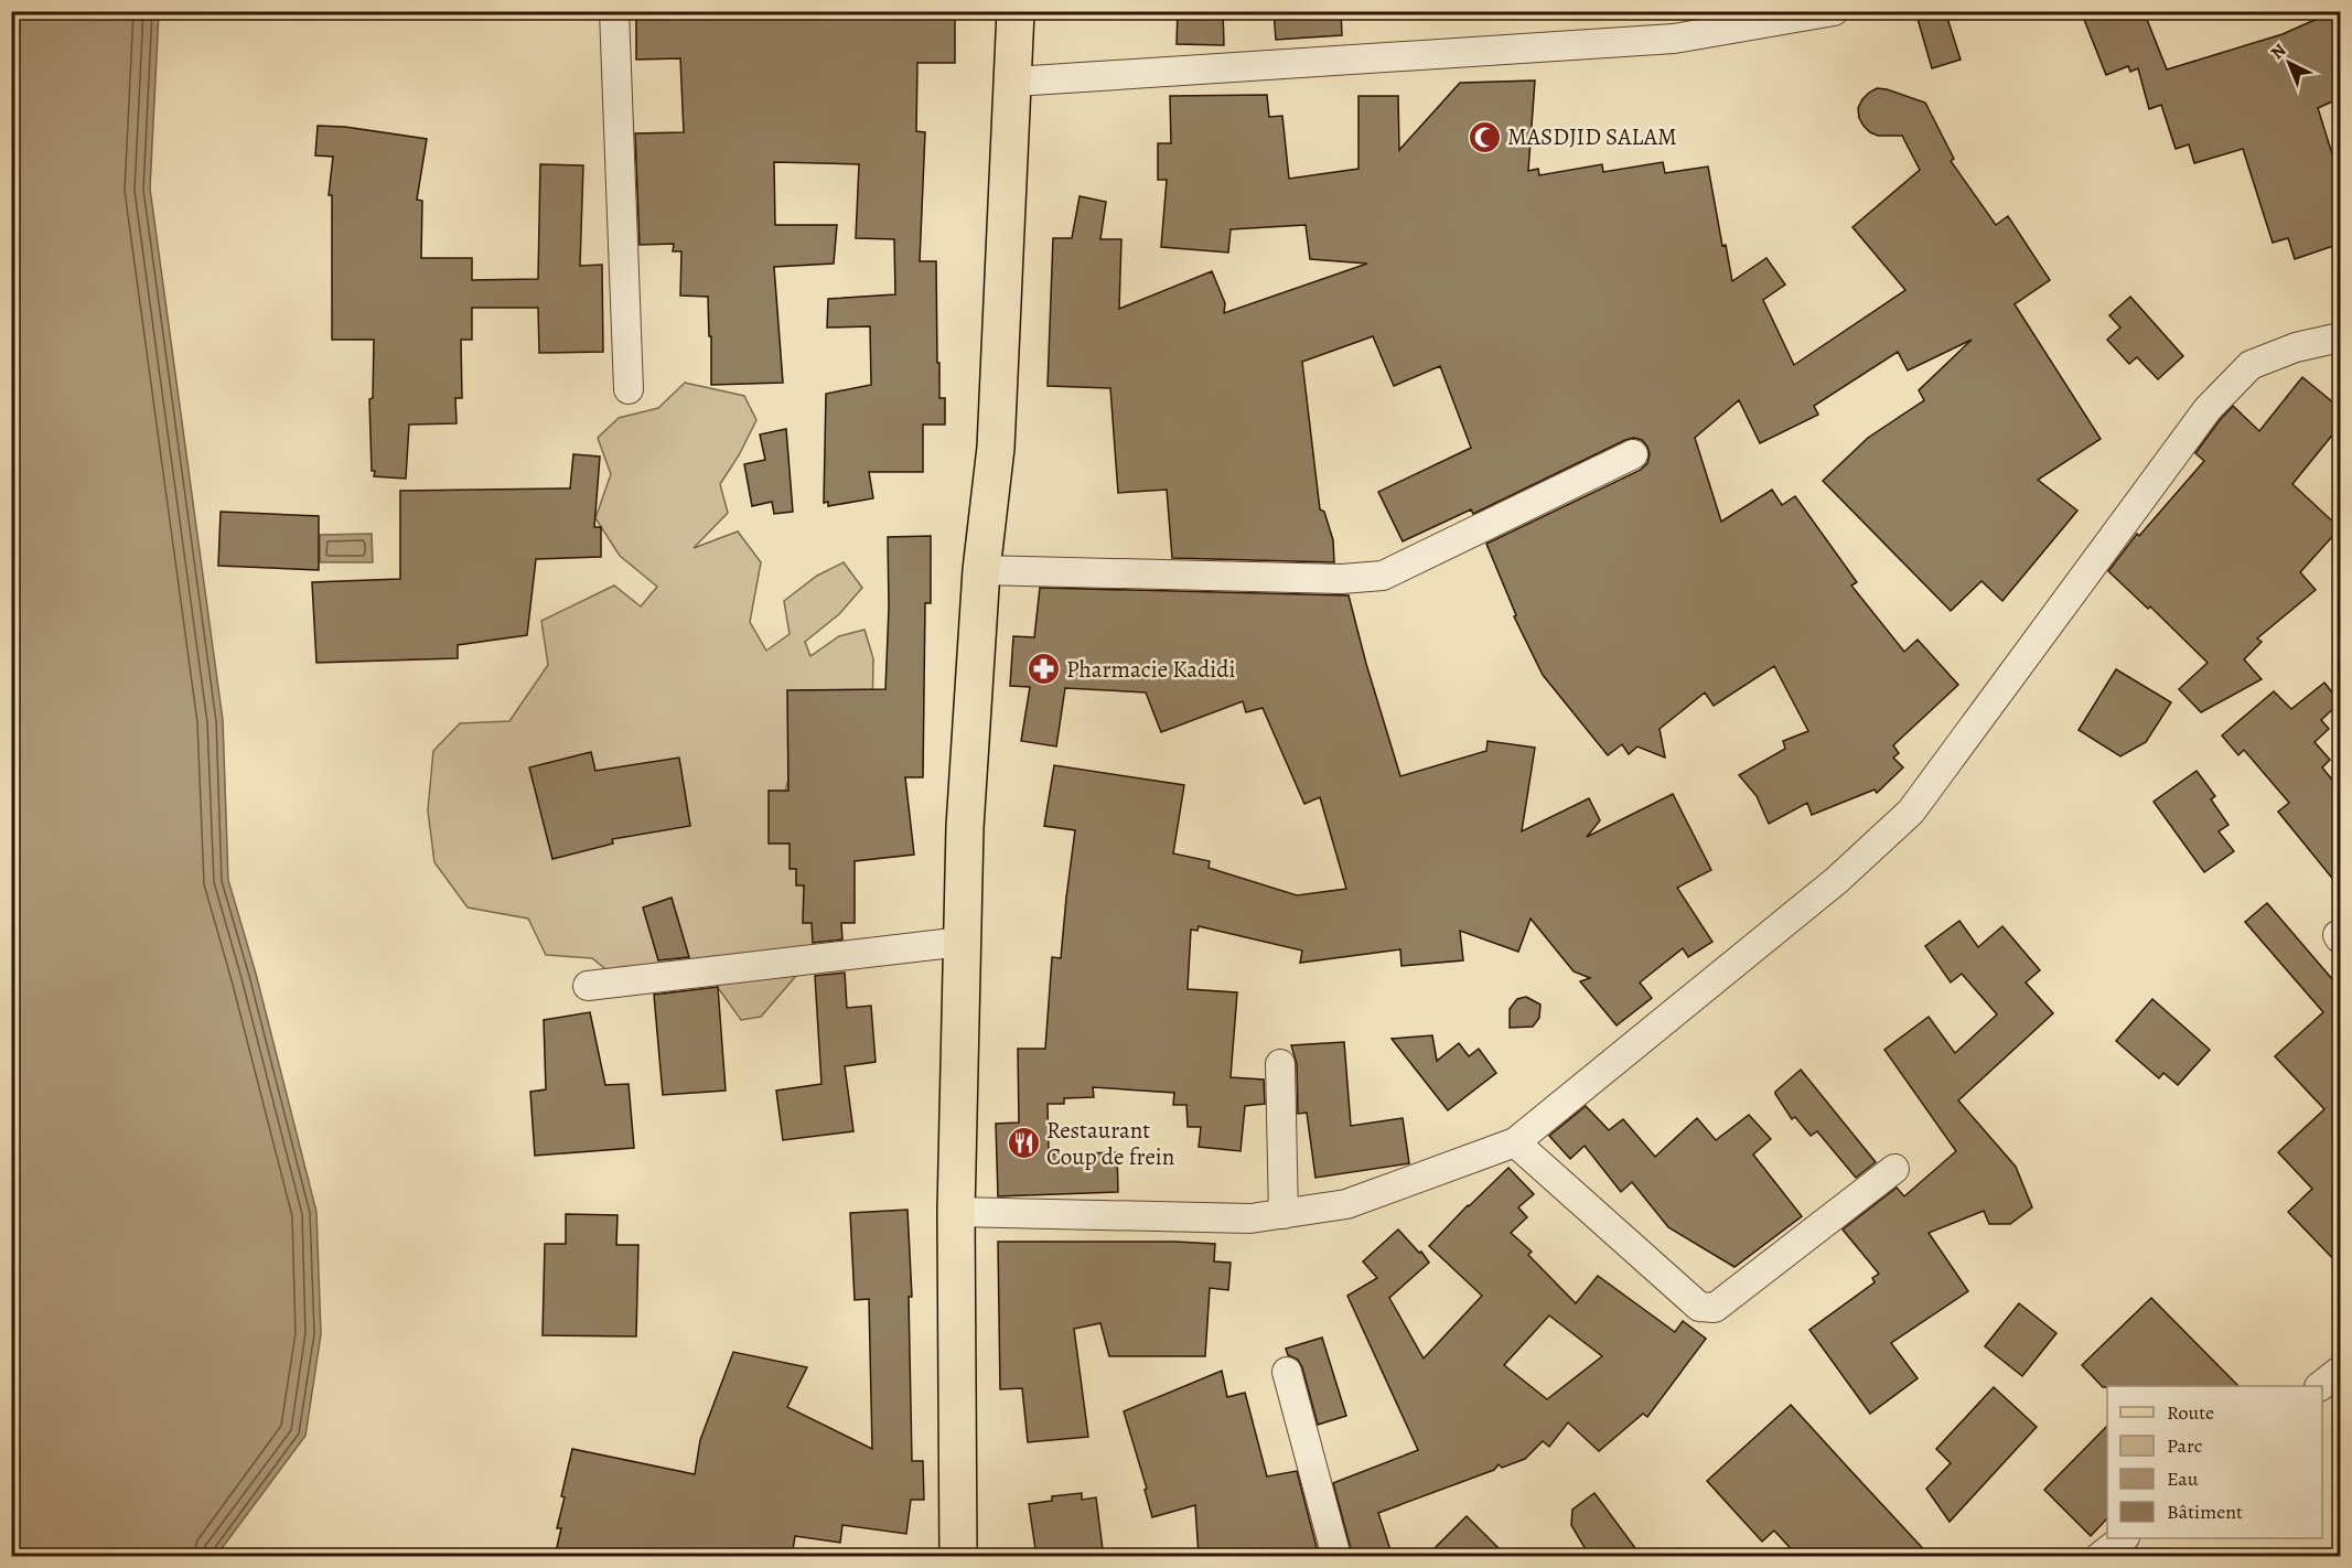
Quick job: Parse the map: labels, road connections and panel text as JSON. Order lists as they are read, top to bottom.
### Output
{
  "places": {
    "mosque": ["MASDJID SALAM"],
    "pharmacy": ["Pharmacie Kadidi"],
    "restaurant": ["Restaurant Coup de frein"]
  },
  "legend": [
    "Route",
    "Parc",
    "Eau",
    "Bâtiment"
  ],
  "north": "top left"
}
